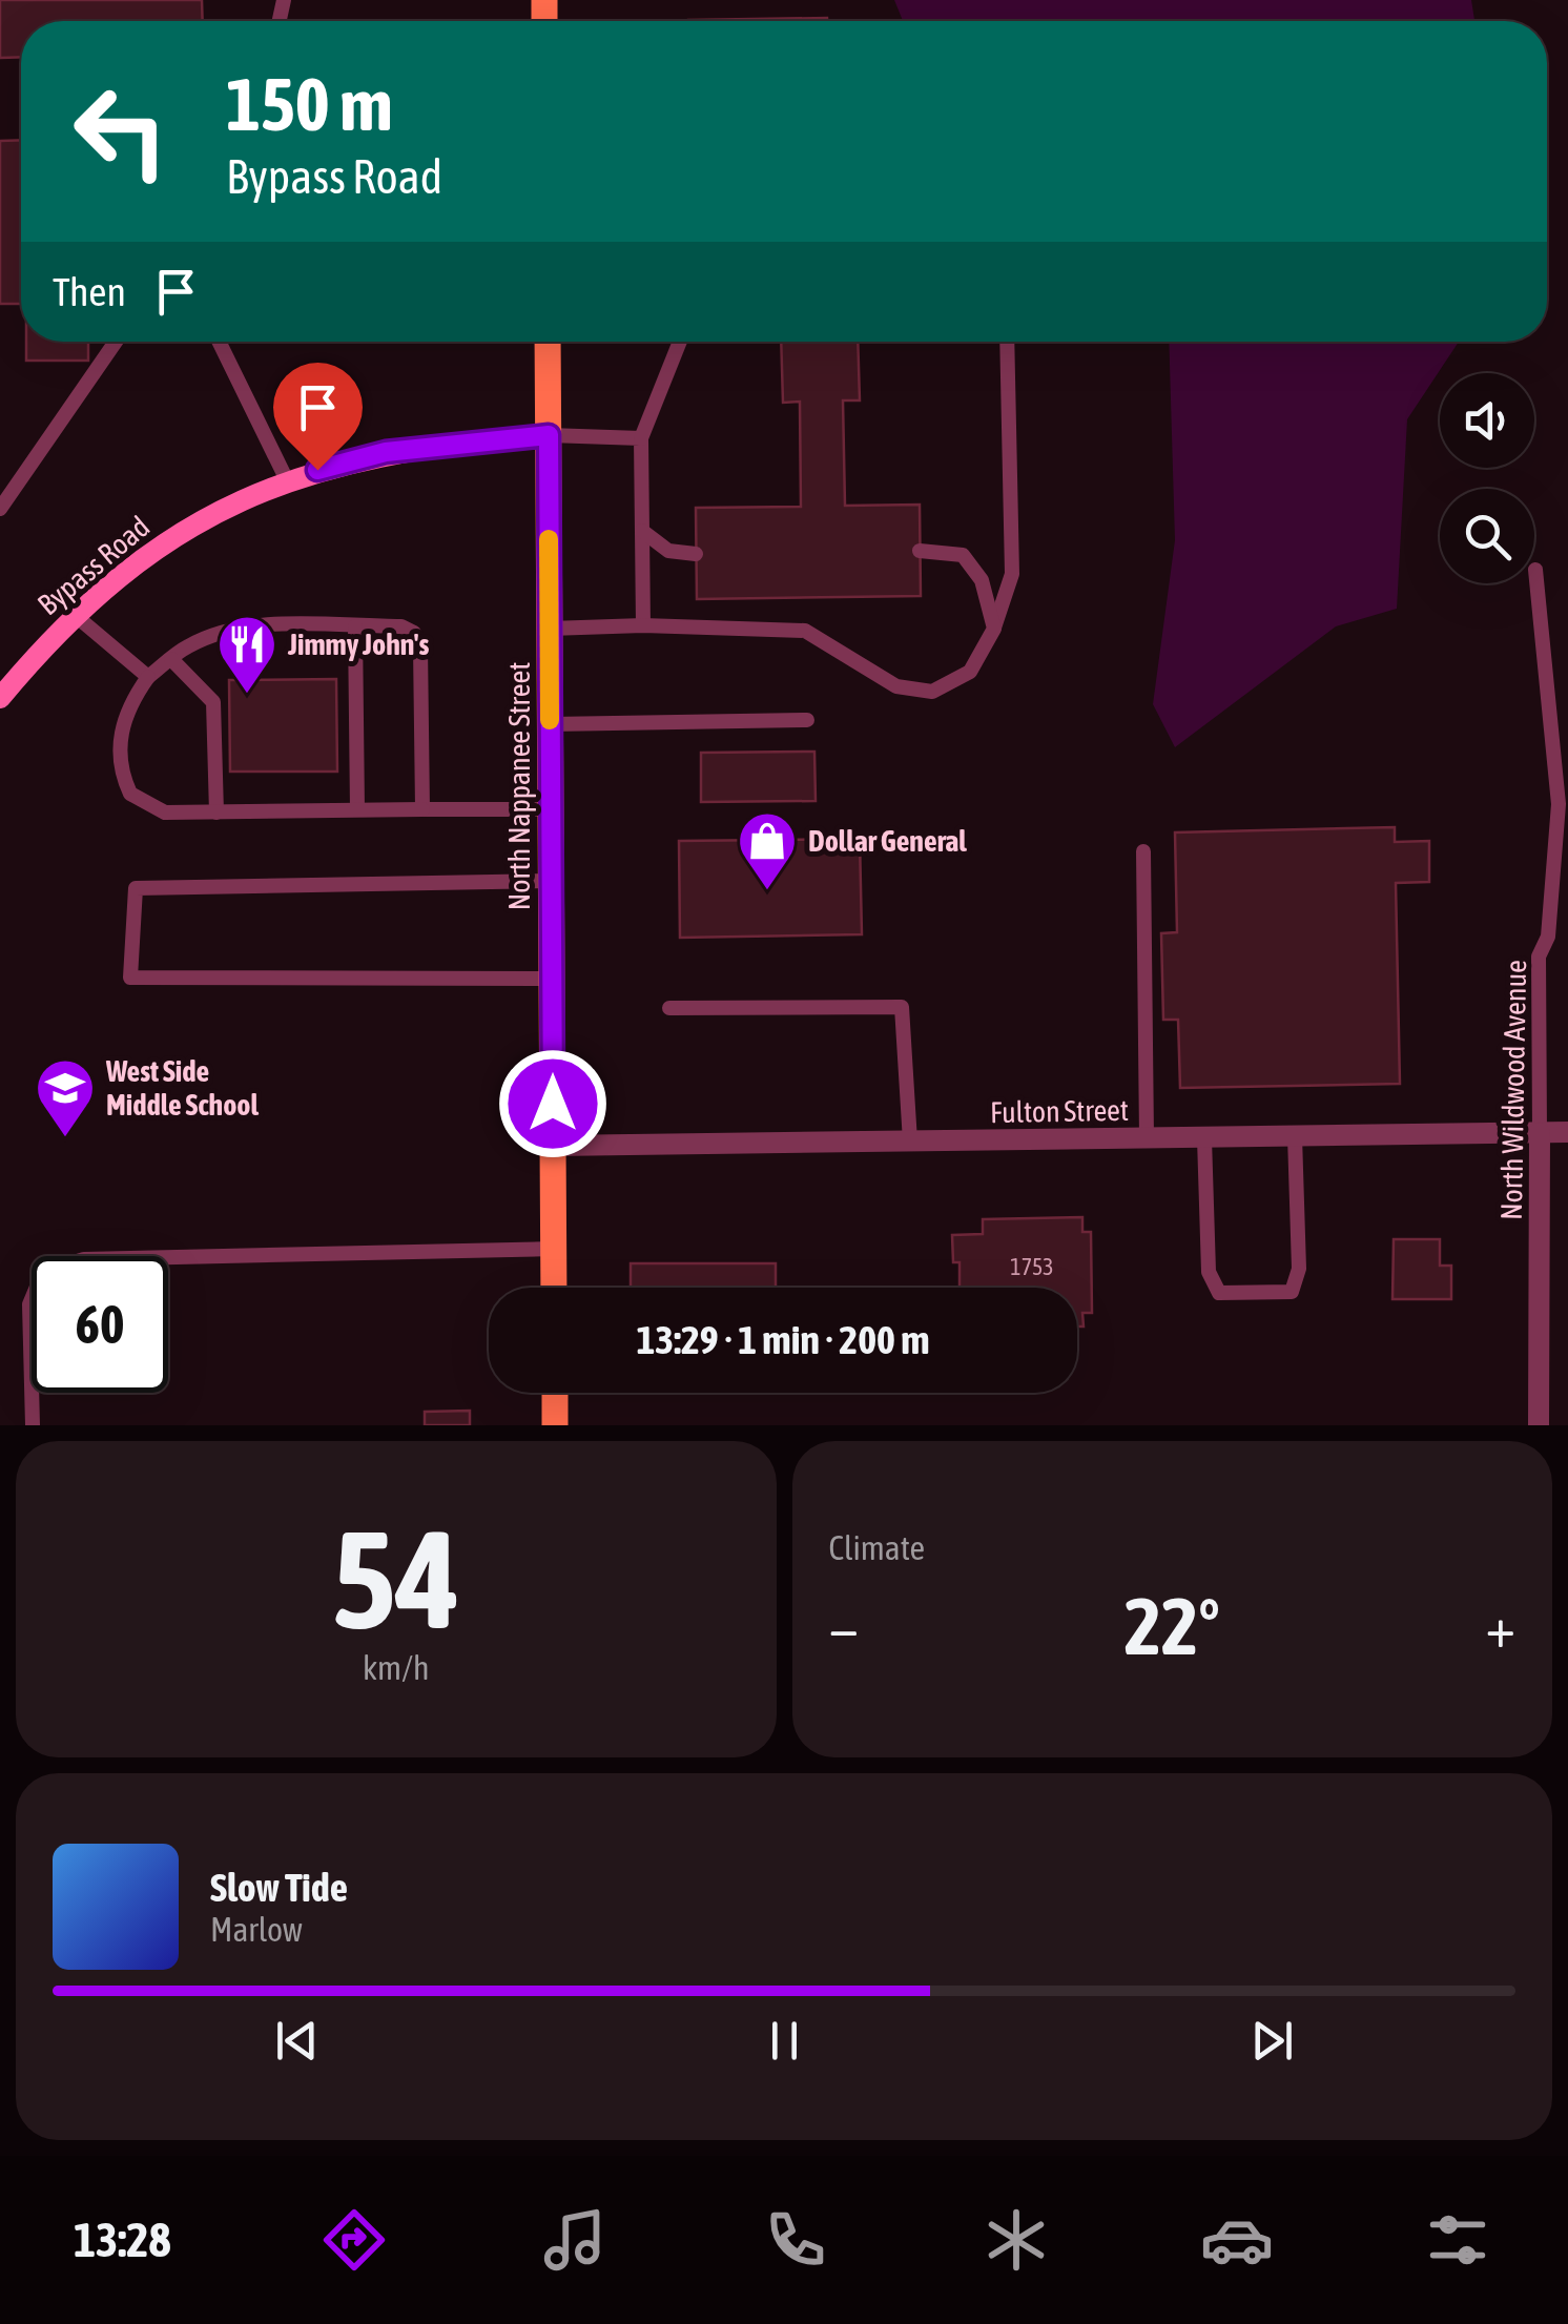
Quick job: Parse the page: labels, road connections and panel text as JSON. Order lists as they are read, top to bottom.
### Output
{
  "streets": {
    "main road": ["Bypass Road", "North Nappanee Street"],
    "street": ["North Wildwood Avenue", "Fulton Street"]
  },
  "crossings": [
    ["Bypass Road", "North Nappanee Street"],
    ["North Nappanee Street", "Fulton Street"],
    ["North Wildwood Avenue", "Fulton Street"]
  ],
  "places": {
    "restaurant": ["Jimmy John's"],
    "shop": ["Dollar General"],
    "school or university": ["West Side Middle School"]
  },
  "house_numbers": ["1753"],
  "page": {
    "turn": ["150 m", "Bypass Road"],
    "then": "Then",
    "limit": "60",
    "trip": "13:29 · 1 min · 200 m",
    "tile": [
      ["54", "km/h"],
      "Climate"
    ],
    "heat": ["−", "22°", "+"],
    "song": ["Slow Tide", "Marlow"],
    "tabs": "13:28"
  }
}
